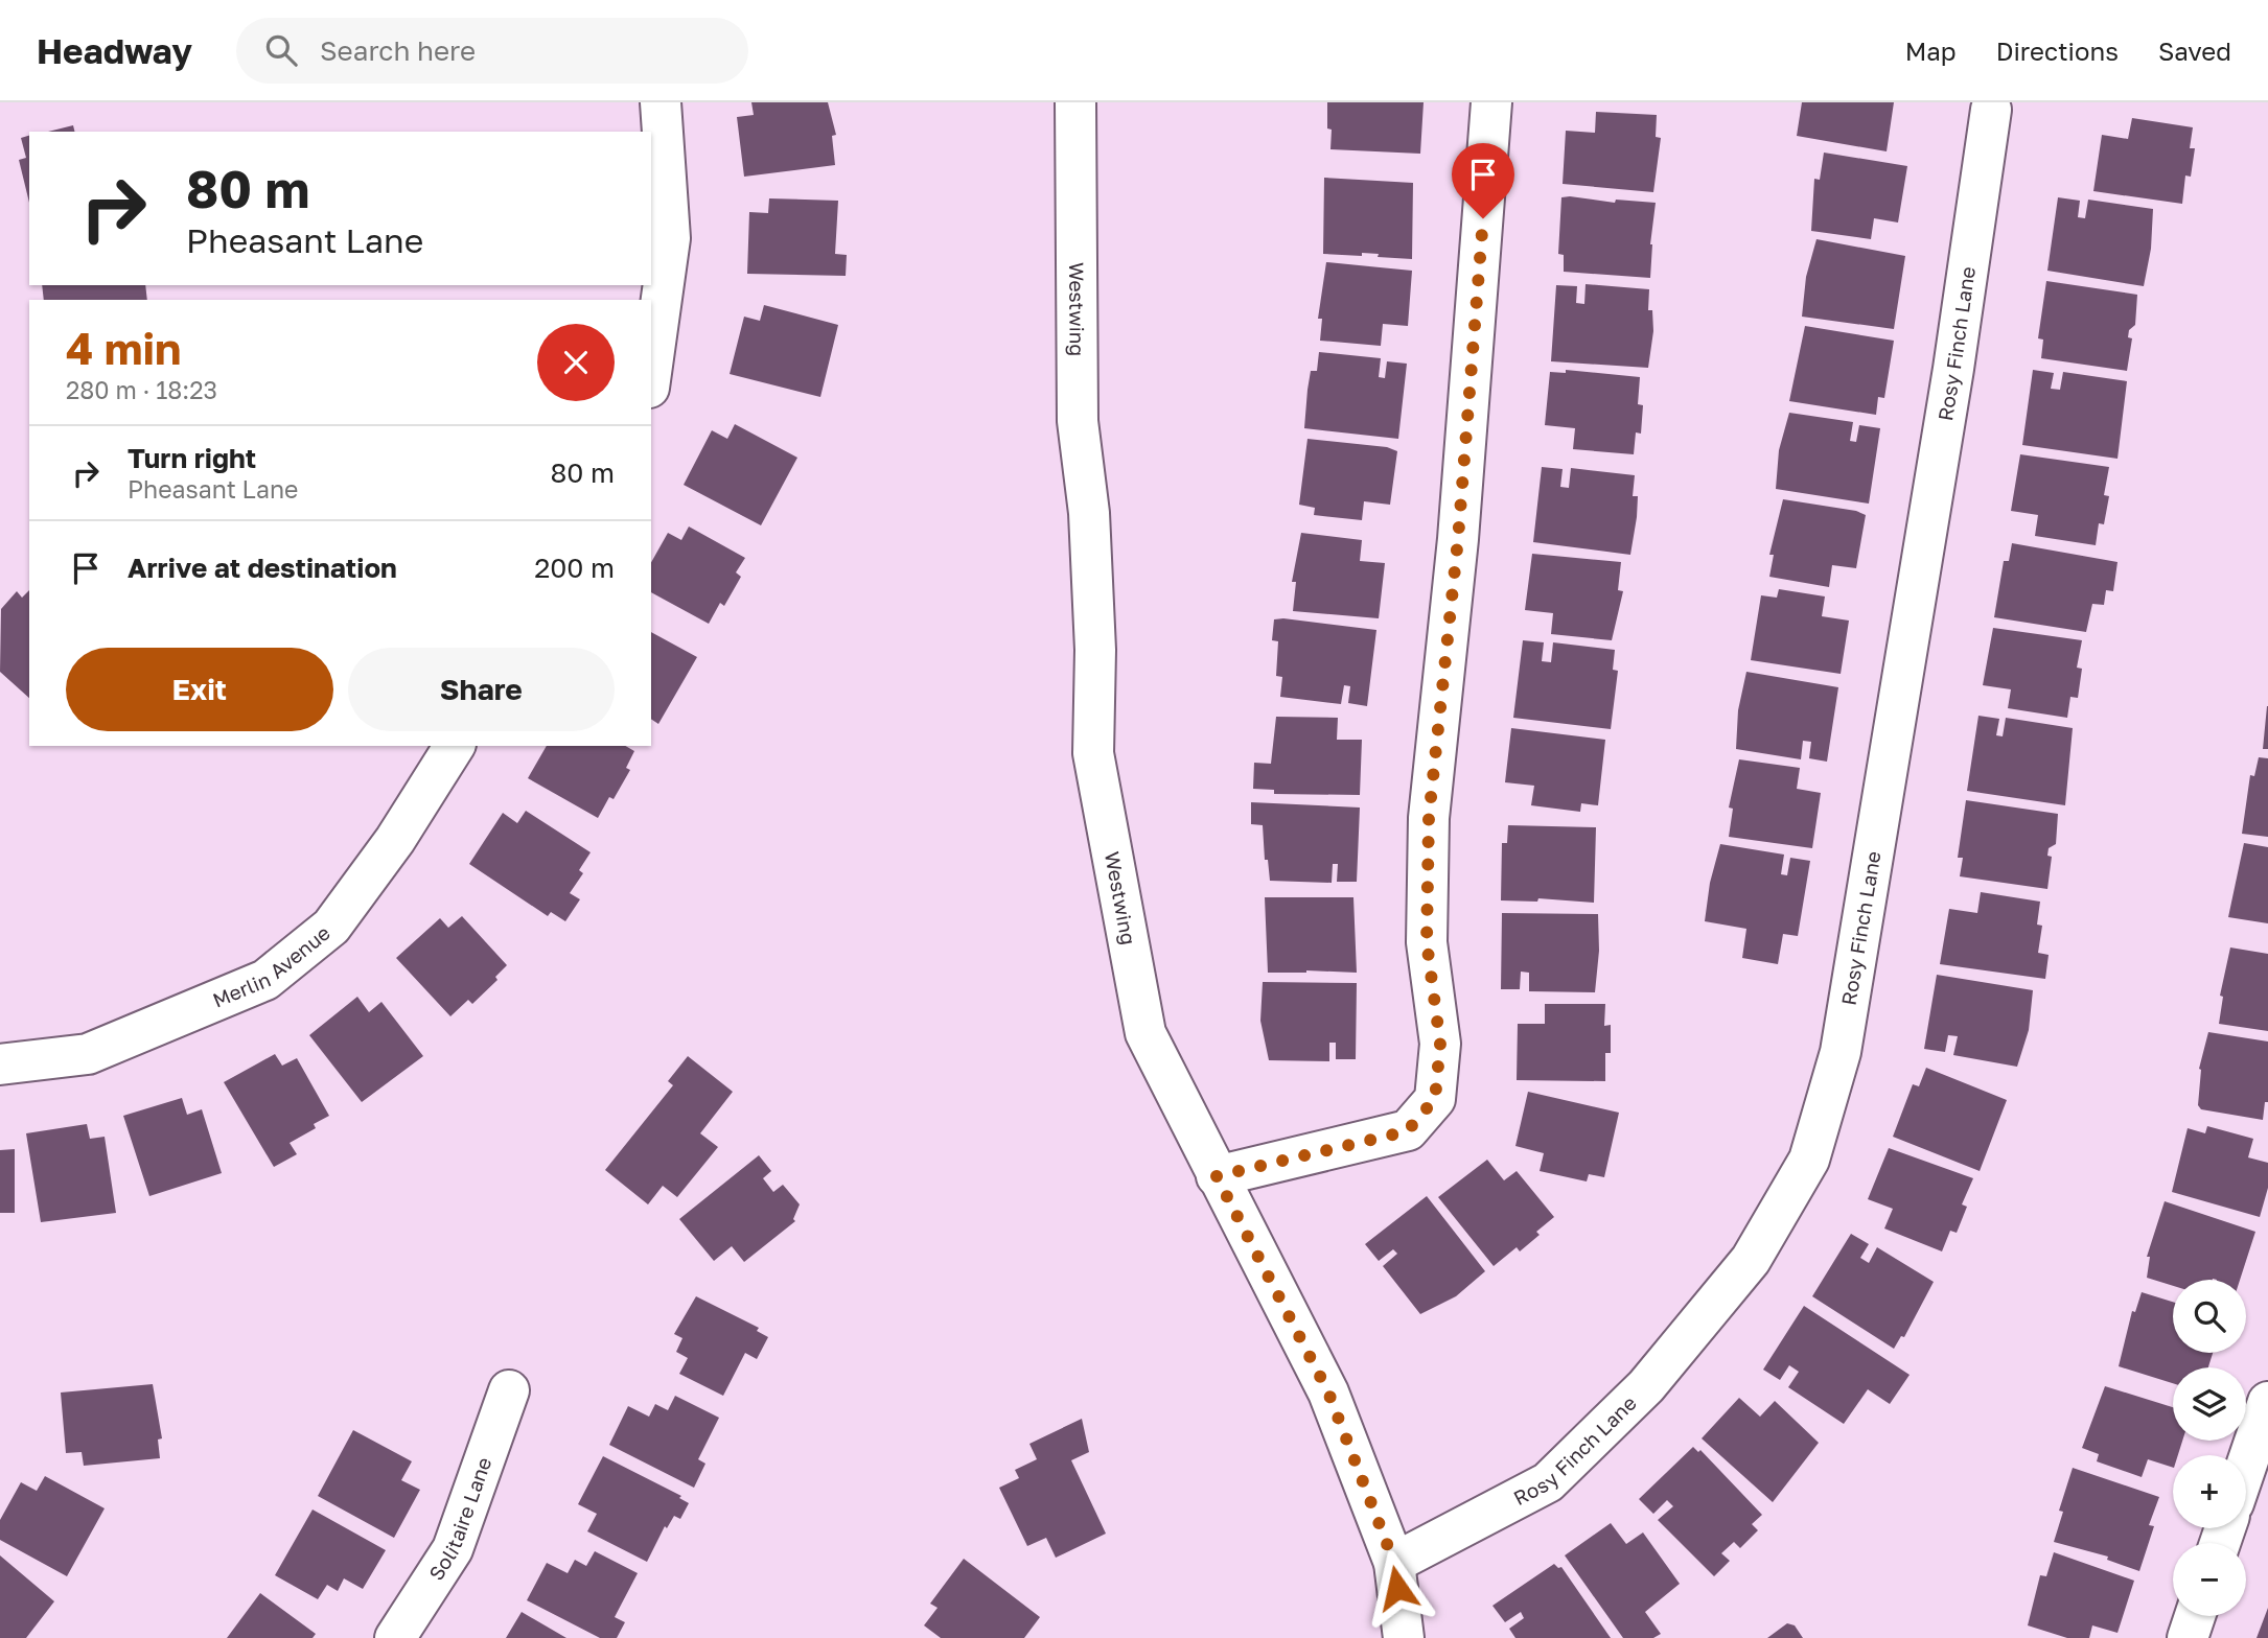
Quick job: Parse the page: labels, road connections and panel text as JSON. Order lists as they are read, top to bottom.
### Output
{
  "streets": {
    "street": [
      "Westwing",
      "Rosy Finch Lane",
      "Merlin Avenue",
      "Solitaire Lane"
    ]
  },
  "crossings": [
    ["Westwing", "Rosy Finch Lane"]
  ],
  "page": {
    "header": "Headway",
    "search": "Search here",
    "nav": ["Map", "Directions", "Saved"],
    "turn": ["80 m", "Pheasant Lane"],
    "heading": ["4 min", "280 m · 18:23"],
    "list": [
      {
        "name": "Turn right",
        "note": "Pheasant Lane",
        "value": "80 m"
      },
      {
        "name": "Arrive at destination",
        "value": "200 m"
      }
    ],
    "buttons": ["Exit", "Share"],
    "map_buttons": ["+", "−"]
  }
}
